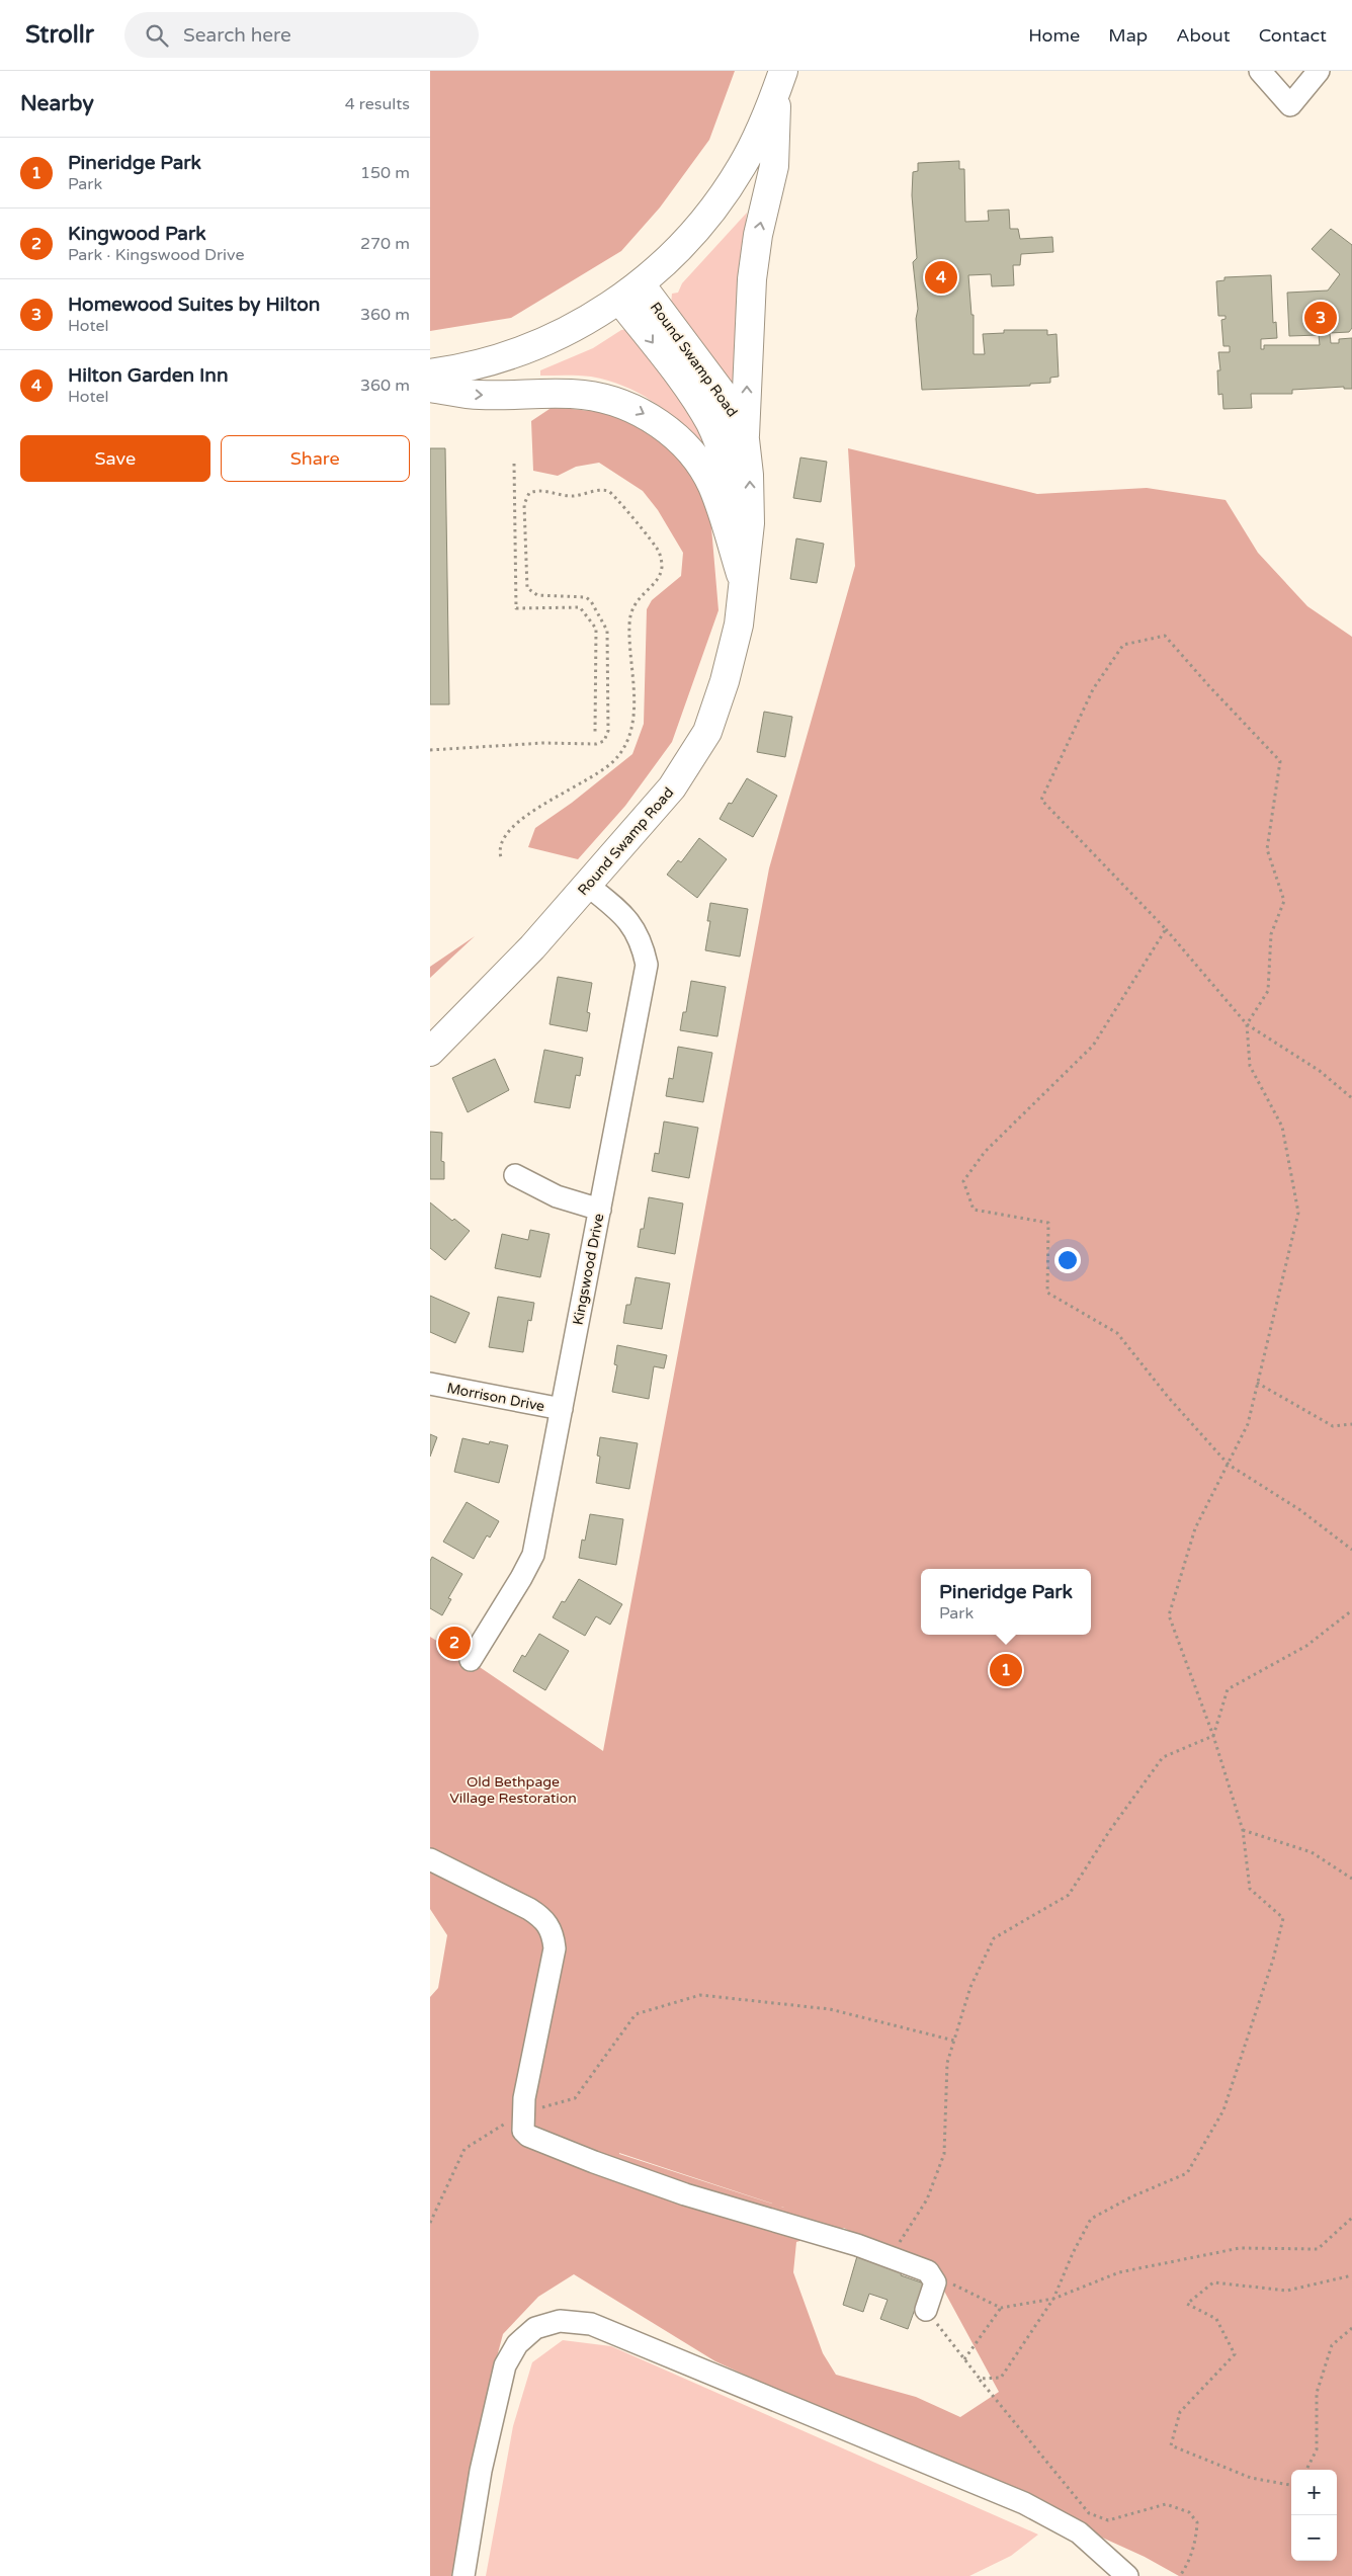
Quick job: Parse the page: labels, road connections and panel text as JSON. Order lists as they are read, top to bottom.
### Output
{
  "streets": {
    "main road": ["Round Swamp Road"],
    "street": ["Kingswood Drive", "Morrison Drive"]
  },
  "crossings": [
    ["Round Swamp Road", "Kingswood Drive"],
    ["Kingswood Drive", "Morrison Drive"]
  ],
  "parks": ["Old Bethpage Village Restoration"],
  "page": {
    "header": "Strollr",
    "search": "Search here",
    "nav": [
      "Home",
      "Map",
      "About",
      "Contact"
    ],
    "heading": ["Nearby", "4 results"],
    "list": [
      {
        "mark": "1",
        "name": "Pineridge Park",
        "note": "Park",
        "value": "150 m"
      },
      {
        "mark": "2",
        "name": "Kingwood Park",
        "note": "Park · Kingswood Drive",
        "value": "270 m"
      },
      {
        "mark": "3",
        "name": "Homewood Suites by Hilton",
        "note": "Hotel",
        "value": "360 m"
      },
      {
        "mark": "4",
        "name": "Hilton Garden Inn",
        "note": "Hotel",
        "value": "360 m"
      }
    ],
    "pins": [
      "4",
      "3",
      "2",
      "1"
    ],
    "buttons": ["Save", "Share"],
    "popup": ["Pineridge Park", "Park"],
    "map_buttons": ["+", "−"]
  }
}
